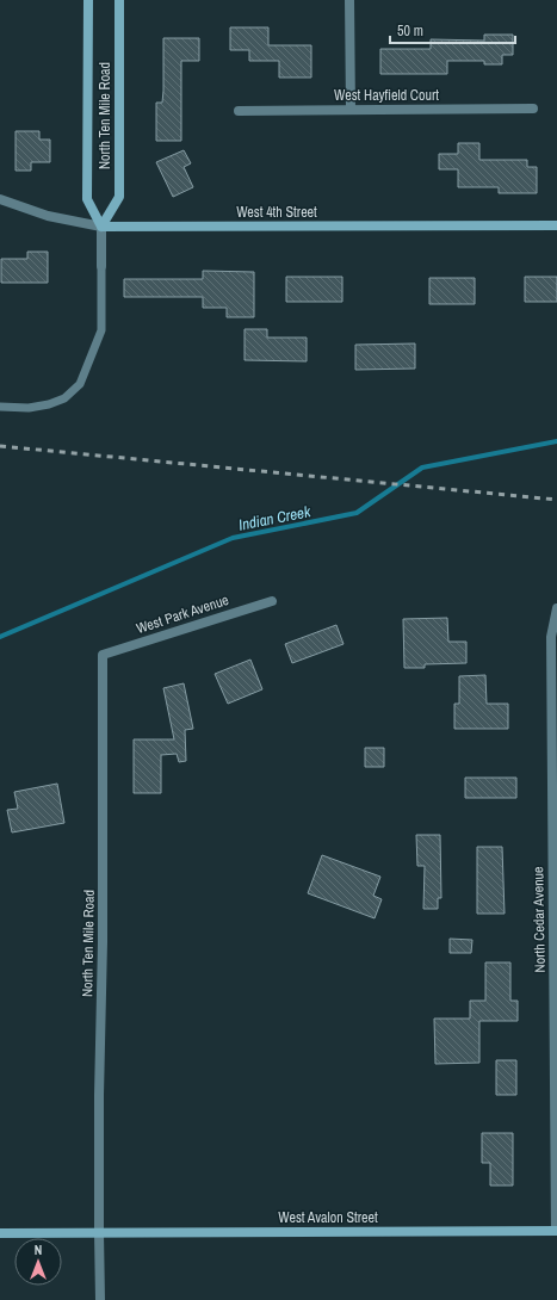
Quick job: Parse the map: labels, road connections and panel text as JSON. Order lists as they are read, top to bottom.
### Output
{
  "streets": {
    "main road": ["North Ten Mile Road", "West 4th Street", "West Avalon Street"],
    "street": ["West Hayfield Court", "West Park Avenue", "North Cedar Avenue"]
  },
  "crossings": [
    ["North Ten Mile Road", "West 4th Street"],
    ["North Ten Mile Road", "West Park Avenue"],
    ["North Ten Mile Road", "West Avalon Street"],
    ["North Cedar Avenue", "West Avalon Street"]
  ],
  "water": ["Indian Creek"],
  "scale_bar": "50 m",
  "north": "top"
}
